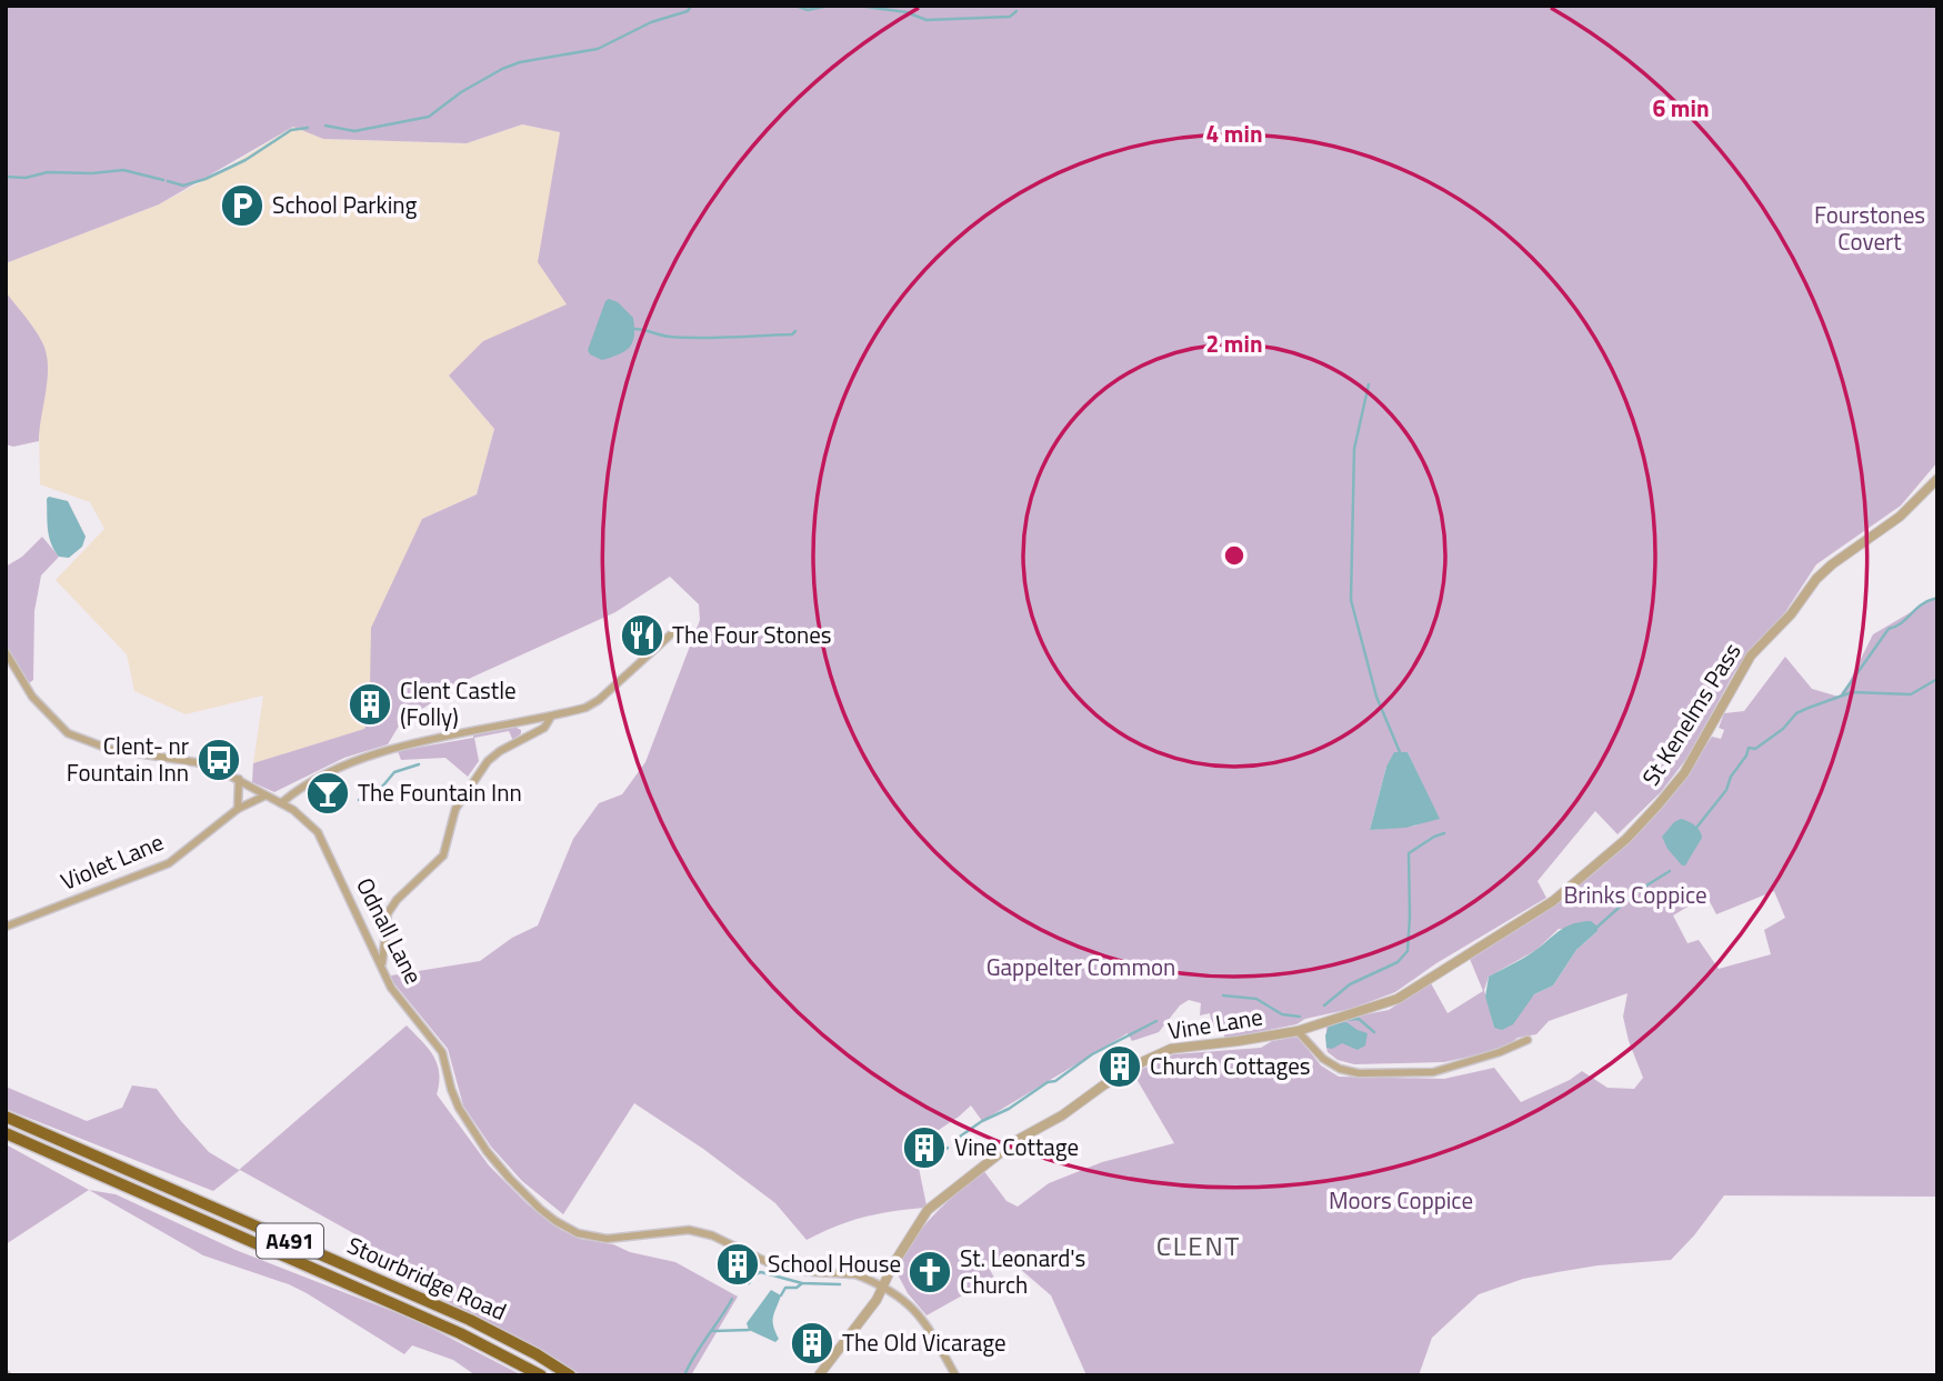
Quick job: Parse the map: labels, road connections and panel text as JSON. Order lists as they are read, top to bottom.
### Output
{
  "streets": {
    "highway": ["A491", "Stourbridge Road"],
    "street": [
      "St Kenelms Pass",
      "Violet Lane",
      "Odnall Lane",
      "Vine Lane"
    ]
  },
  "crossings": [
    ["St Kenelms Pass", "Vine Lane"],
    ["Violet Lane", "Odnall Lane"],
    ["Odnall Lane", "Vine Lane"]
  ],
  "districts": ["CLENT"],
  "parks": [
    "Fourstones Covert",
    "Brinks Coppice",
    "Gappelter Common",
    "Moors Coppice"
  ],
  "places": {
    "parking": ["School Parking"],
    "restaurant": ["The Four Stones"],
    "building": [
      "Clent Castle (Folly)",
      "Church Cottages",
      "Vine Cottage",
      "School House",
      "The Old Vicarage"
    ],
    "bus stop": ["Clent- nr Fountain Inn"],
    "bar": ["The Fountain Inn"],
    "church": ["St. Leonard's Church"]
  },
  "rings": ["6 min", "4 min", "2 min"]
}
